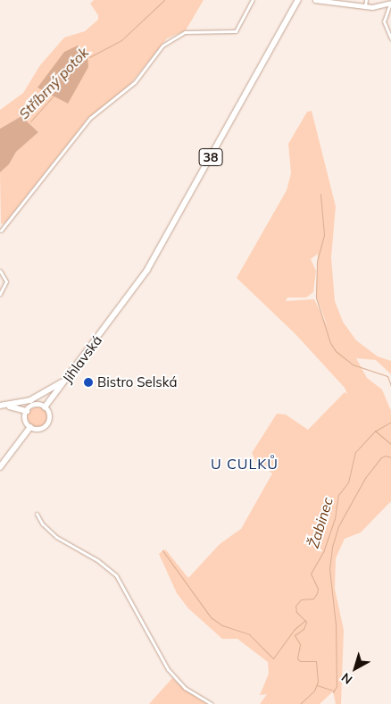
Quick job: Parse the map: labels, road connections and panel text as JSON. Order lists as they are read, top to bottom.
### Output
{
  "streets": {
    "main road": ["38", "Jihlavská"]
  },
  "districts": ["U CULKŮ"],
  "water": ["Stříbrný potok", "Žabinec"],
  "places": ["Bistro Selská"],
  "north": "bottom left"
}
